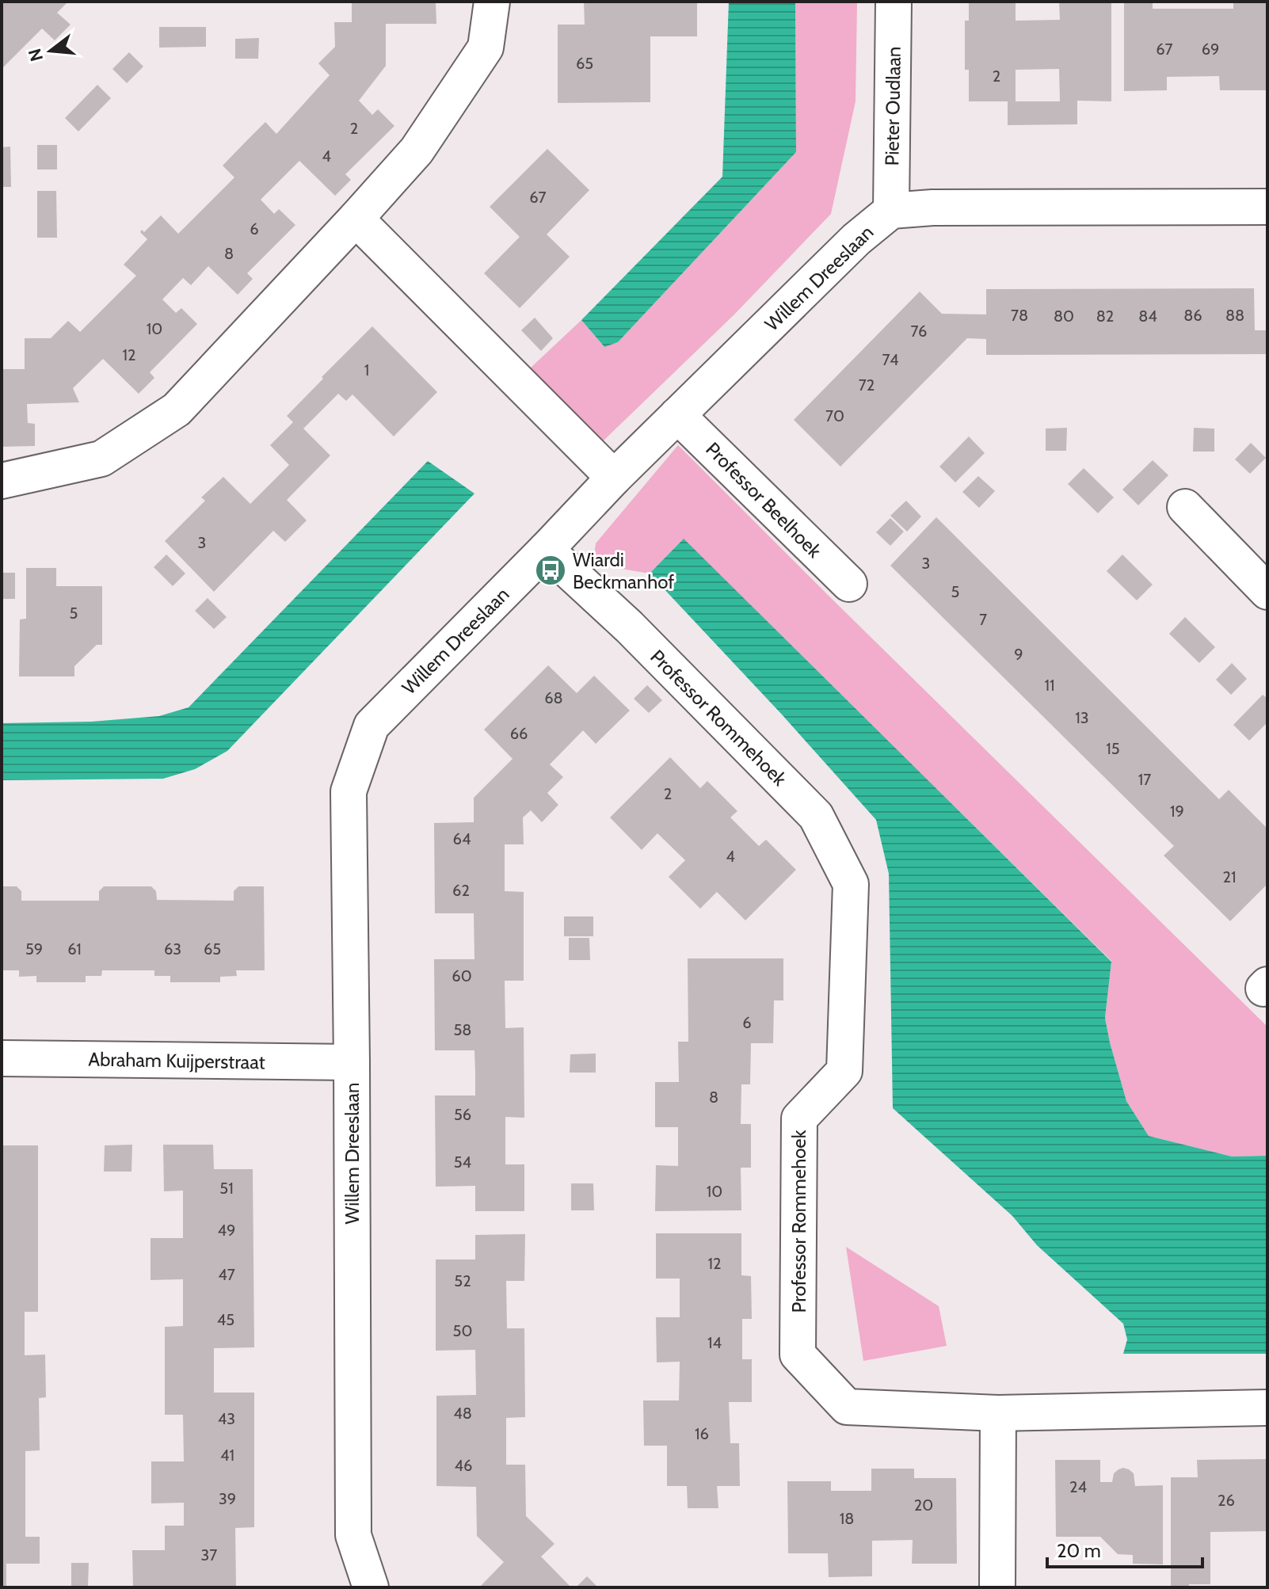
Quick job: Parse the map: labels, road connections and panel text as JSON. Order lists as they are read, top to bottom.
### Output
{
  "streets": {
    "street": [
      "Pieter Oudlaan",
      "Willem Dreeslaan",
      "Professor Beelhoek",
      "Professor Rommehoek",
      "Abraham Kuijperstraat"
    ]
  },
  "crossings": [
    ["Pieter Oudlaan", "Willem Dreeslaan"],
    ["Willem Dreeslaan", "Professor Beelhoek"],
    ["Willem Dreeslaan", "Professor Rommehoek"],
    ["Willem Dreeslaan", "Abraham Kuijperstraat"]
  ],
  "places": {
    "bus stop": ["Wiardi Beckmanhof"]
  },
  "house_numbers": [
    "67",
    "69",
    "65",
    "2",
    "2",
    "4",
    "67",
    "6",
    "8",
    "78",
    "86",
    "88",
    "80",
    "82",
    "84",
    "10",
    "76",
    "12",
    "74",
    "1",
    "72",
    "70",
    "3",
    "3",
    "5",
    "5",
    "7",
    "9",
    "11",
    "68",
    "13",
    "66",
    "15",
    "17",
    "2",
    "19",
    "64",
    "4",
    "21",
    "62",
    "59",
    "61",
    "63",
    "65",
    "60",
    "6",
    "58",
    "8",
    "56",
    "54",
    "51",
    "10",
    "49",
    "12",
    "47",
    "52",
    "45",
    "50",
    "14",
    "48",
    "43",
    "16",
    "41",
    "46",
    "24",
    "39",
    "26",
    "20",
    "18",
    "37"
  ],
  "scale_bar": "20 m",
  "north": "left"
}
